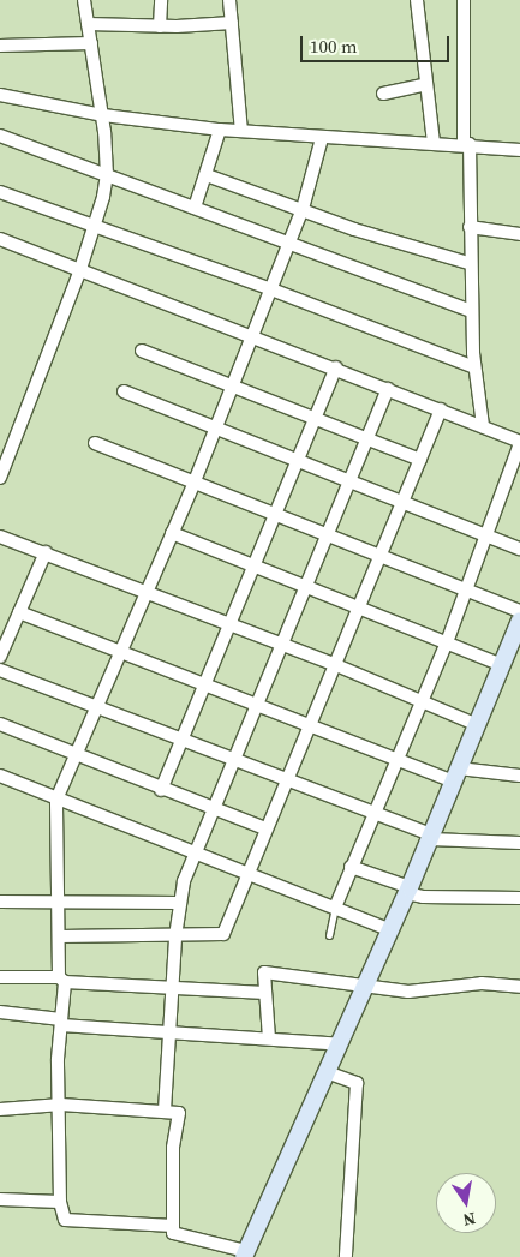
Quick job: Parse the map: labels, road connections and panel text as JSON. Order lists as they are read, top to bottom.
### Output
{
  "scale_bar": "100 m",
  "north": "bottom"
}
